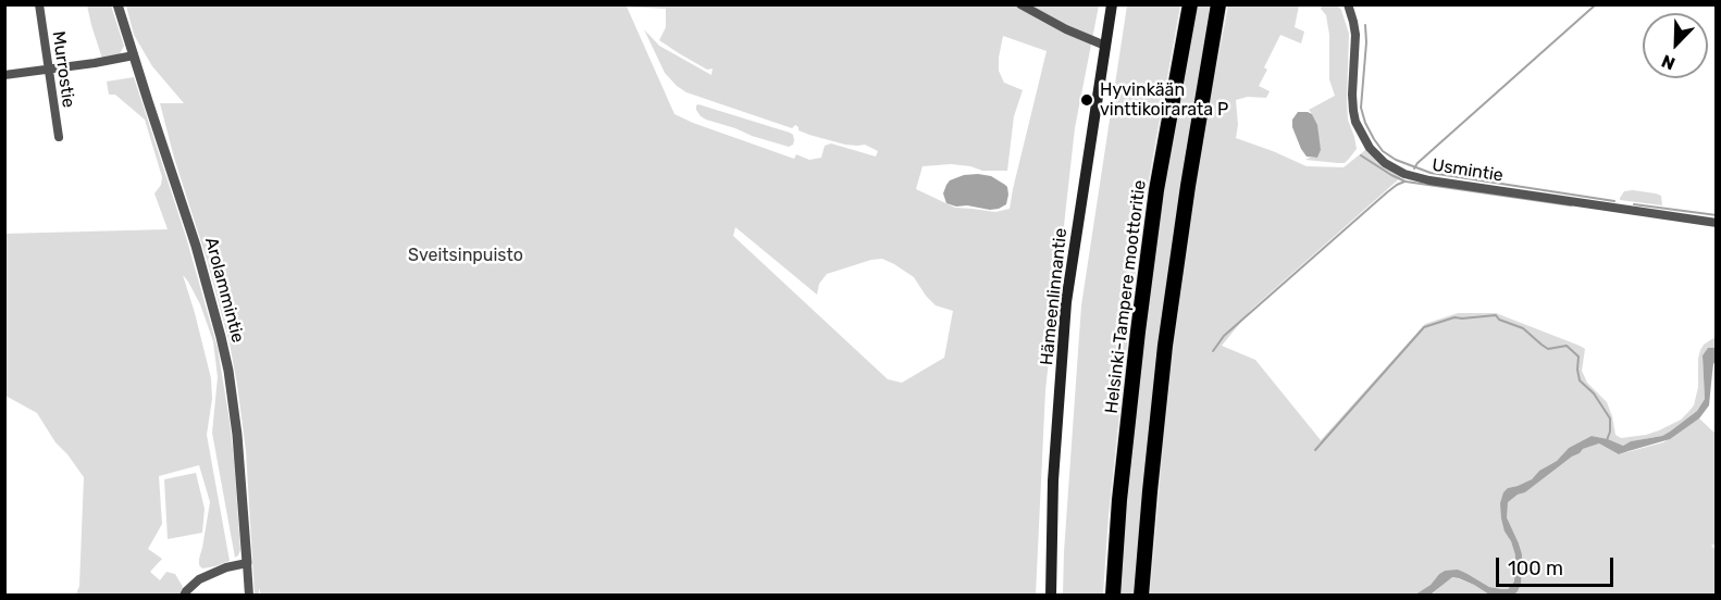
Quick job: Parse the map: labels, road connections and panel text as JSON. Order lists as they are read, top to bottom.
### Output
{
  "streets": {
    "highway": ["Helsinki-Tampere moottoritie"],
    "main road": ["Hämeenlinnantie"],
    "street": ["Murrostie", "Usmintie", "Arolammintie"]
  },
  "parks": ["Sveitsinpuisto"],
  "places": ["Hyvinkään vinttikoirarata P"],
  "scale_bar": "100 m",
  "north": "bottom left"
}
